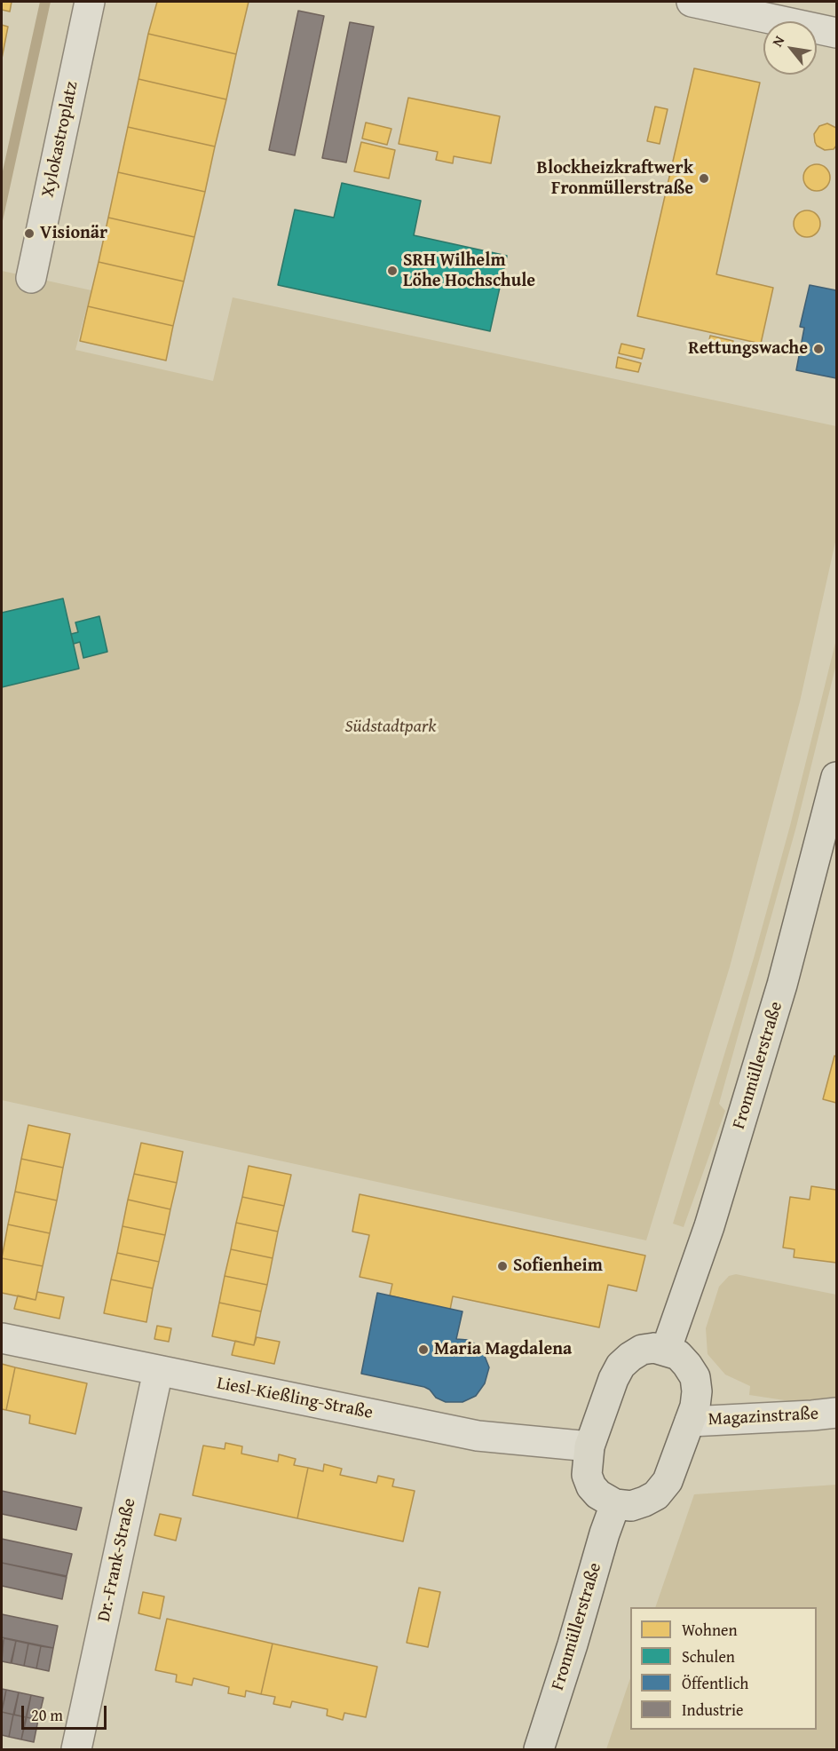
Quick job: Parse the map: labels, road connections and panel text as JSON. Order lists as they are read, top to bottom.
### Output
{
  "streets": {
    "main road": ["Fronmüllerstraße"],
    "street": [
      "Xylokastroplatz",
      "Liesl-Kießling-Straße",
      "Magazinstraße",
      "Dr.-Frank-Straße"
    ]
  },
  "crossings": [
    ["Fronmüllerstraße", "Liesl-Kießling-Straße"],
    ["Fronmüllerstraße", "Magazinstraße"],
    ["Liesl-Kießling-Straße", "Magazinstraße"],
    ["Liesl-Kießling-Straße", "Dr.-Frank-Straße"]
  ],
  "parks": ["Südstadtpark"],
  "places": [
    "Blockheizkraftwerk Fronmüllerstraße",
    "Visionär",
    "SRH Wilhelm Löhe Hochschule",
    "Rettungswache",
    "Sofienheim",
    "Maria Magdalena"
  ],
  "legend": [
    "Wohnen",
    "Schulen",
    "Öffentlich",
    "Industrie"
  ],
  "scale_bar": "20 m",
  "north": "top left"
}
